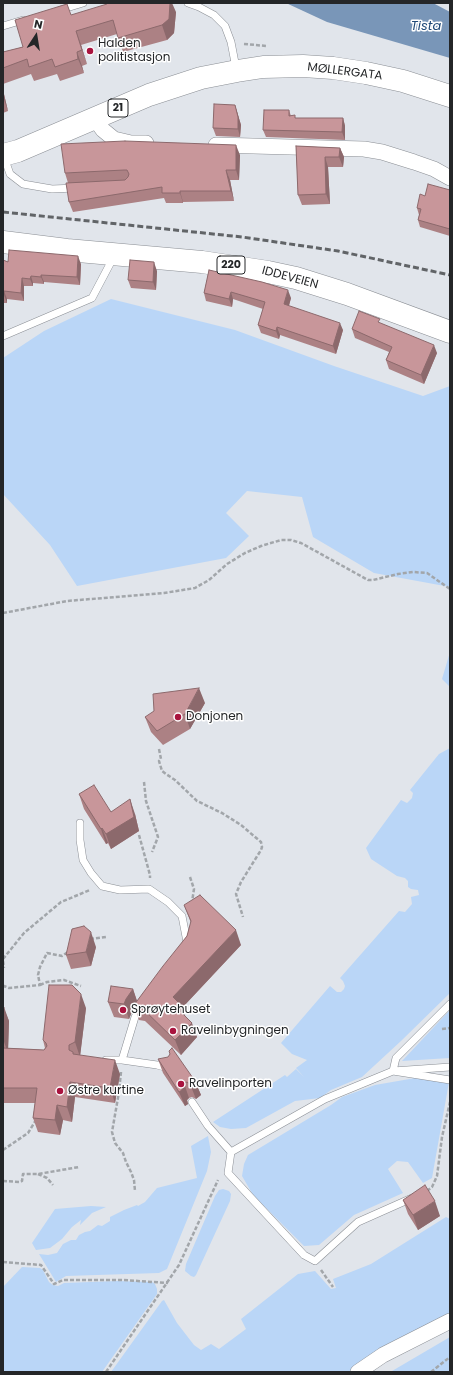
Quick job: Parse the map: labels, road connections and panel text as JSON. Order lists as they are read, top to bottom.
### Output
{
  "streets": {
    "main road": [
      "MØLLERGATA",
      "21",
      "220",
      "IDDEVEIEN"
    ]
  },
  "crossings": [
    ["MØLLERGATA", "21"]
  ],
  "water": ["Tista"],
  "places": [
    "Halden politistasjon",
    "Donjonen",
    "Sprøytehuset",
    "Ravelinbygningen",
    "Ravelinporten",
    "Østre kurtine"
  ],
  "north": "top"
}
